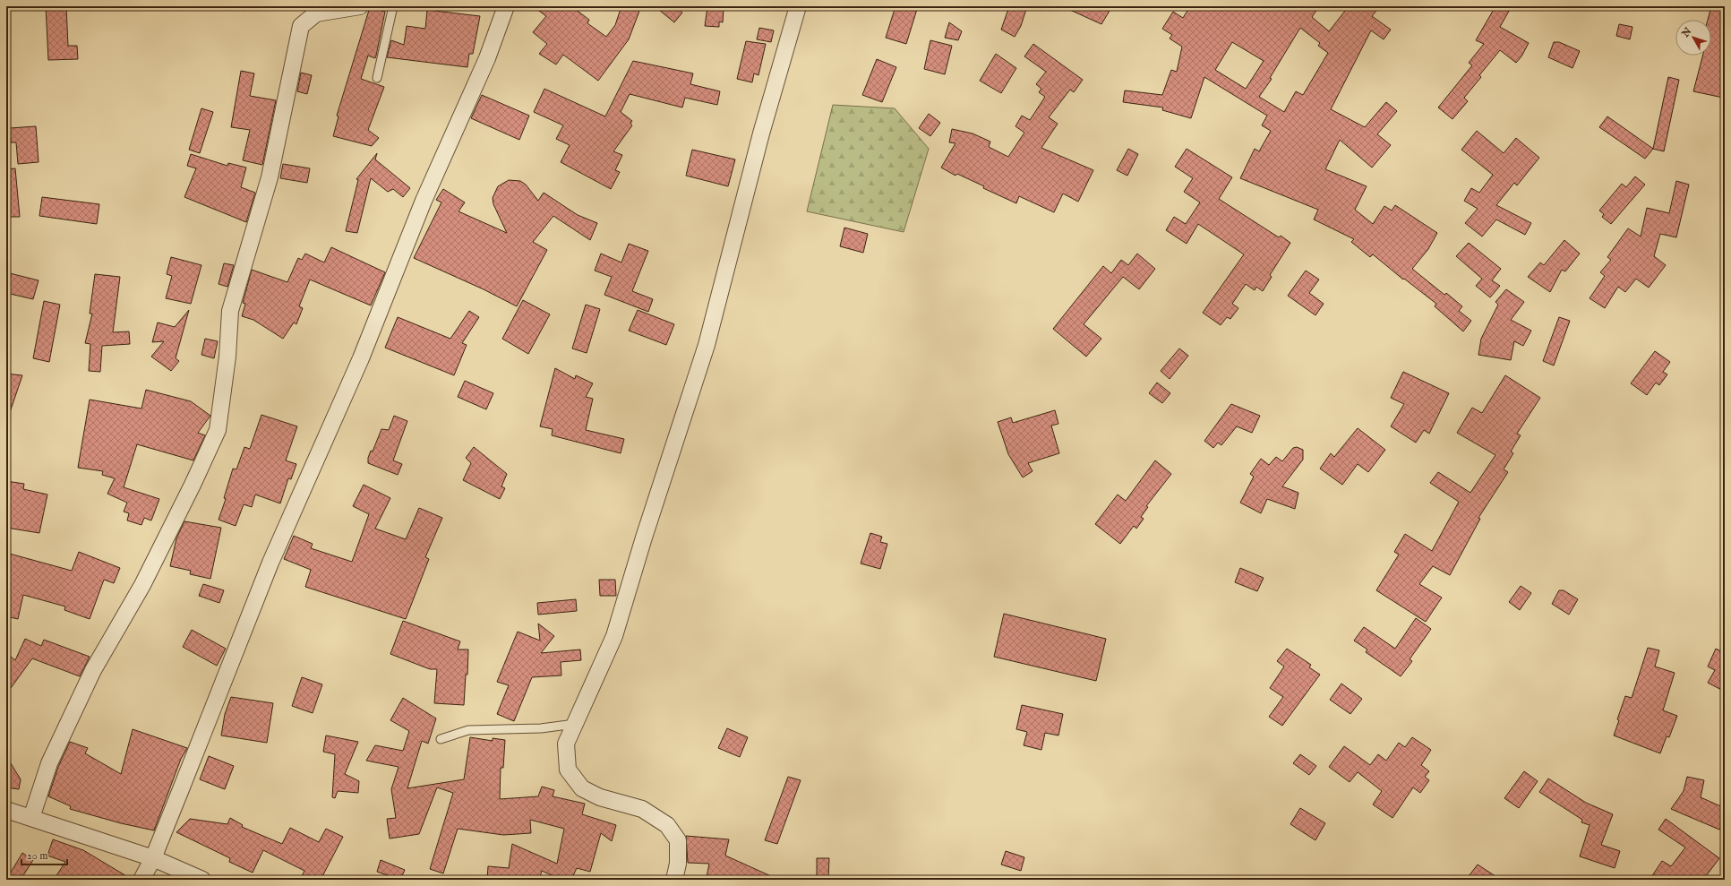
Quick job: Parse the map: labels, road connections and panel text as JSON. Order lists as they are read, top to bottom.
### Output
{
  "scale_bar": "20 m",
  "north": "top left"
}
